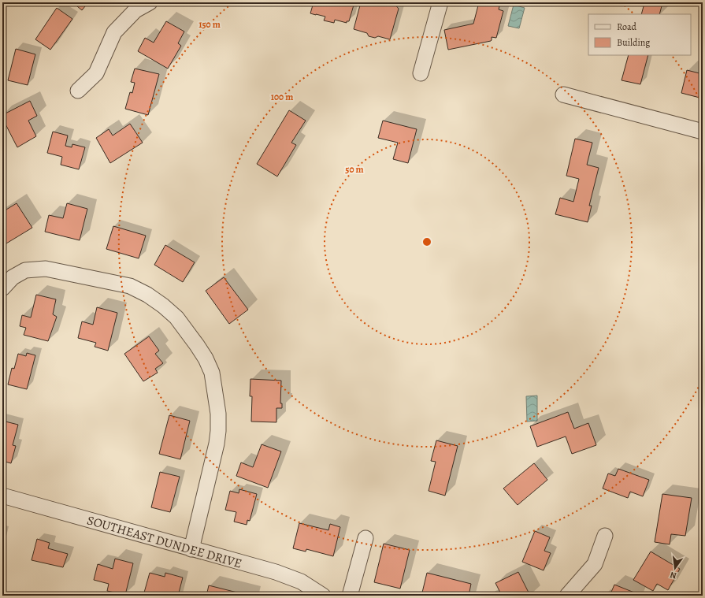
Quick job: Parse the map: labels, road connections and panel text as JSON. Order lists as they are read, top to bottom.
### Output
{
  "streets": {
    "street": ["SOUTHEAST DUNDEE DRIVE"]
  },
  "legend": ["Road", "Building"],
  "north": "bottom",
  "rings": ["150 m", "100 m", "50 m"]
}
